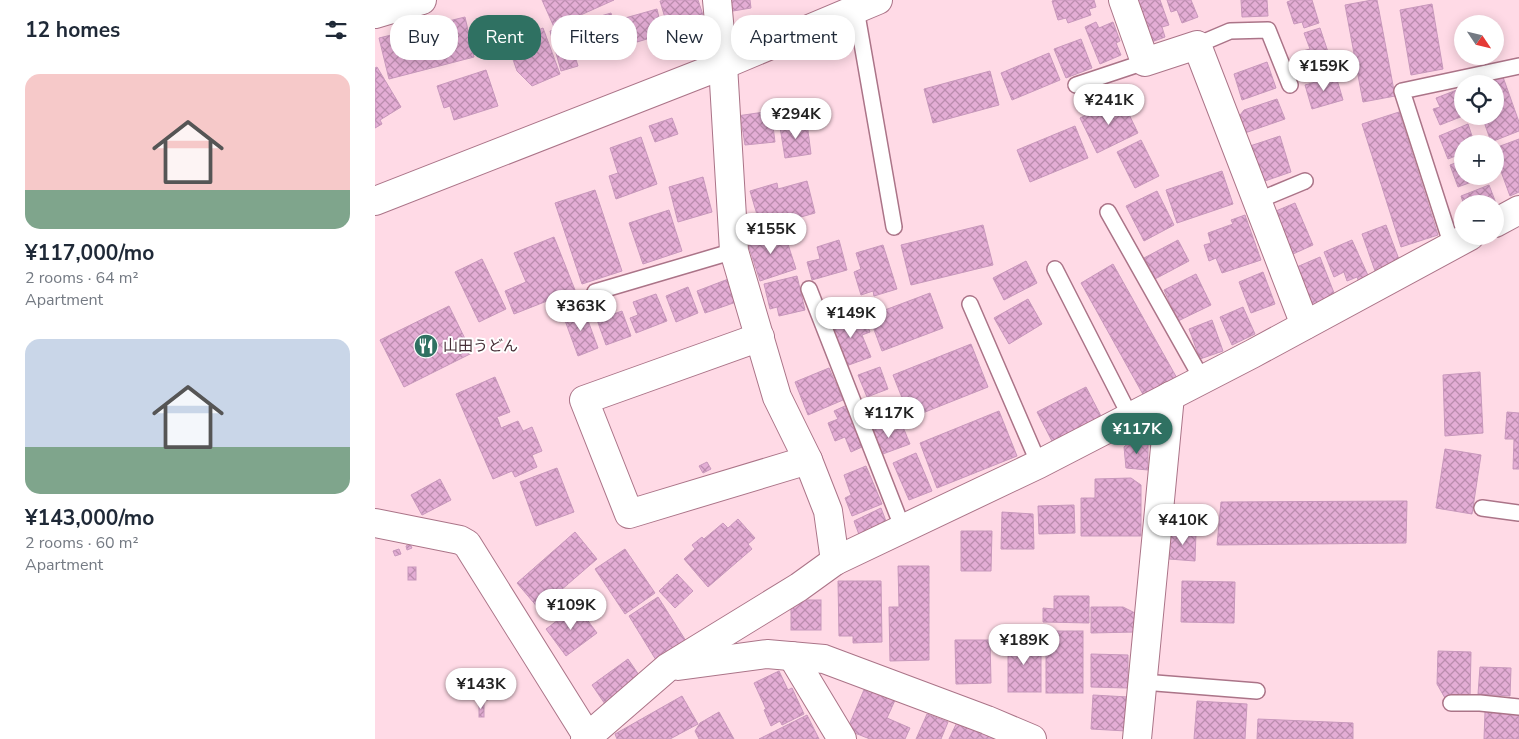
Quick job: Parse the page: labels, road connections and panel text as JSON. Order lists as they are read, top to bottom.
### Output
{
  "places": {
    "restaurant": ["山田うどん"]
  },
  "north": "bottom right",
  "page": {
    "heading": "12 homes",
    "map_buttons": ["+", "−"],
    "chip": [
      "Buy",
      "Rent",
      "Filters",
      "New",
      "Apartment"
    ],
    "price": [
      "¥159K",
      "¥241K",
      "¥294K",
      "¥155K",
      "¥363K",
      "¥149K",
      "¥117K",
      "¥117K",
      "¥410K",
      "¥109K",
      "¥189K",
      "¥143K"
    ],
    "list": [
      {
        "name": "¥117,000/mo",
        "note": "2 rooms · 64 m² · Apartment"
      },
      {
        "name": "¥143,000/mo",
        "note": "2 rooms · 60 m² · Apartment"
      }
    ]
  }
}
